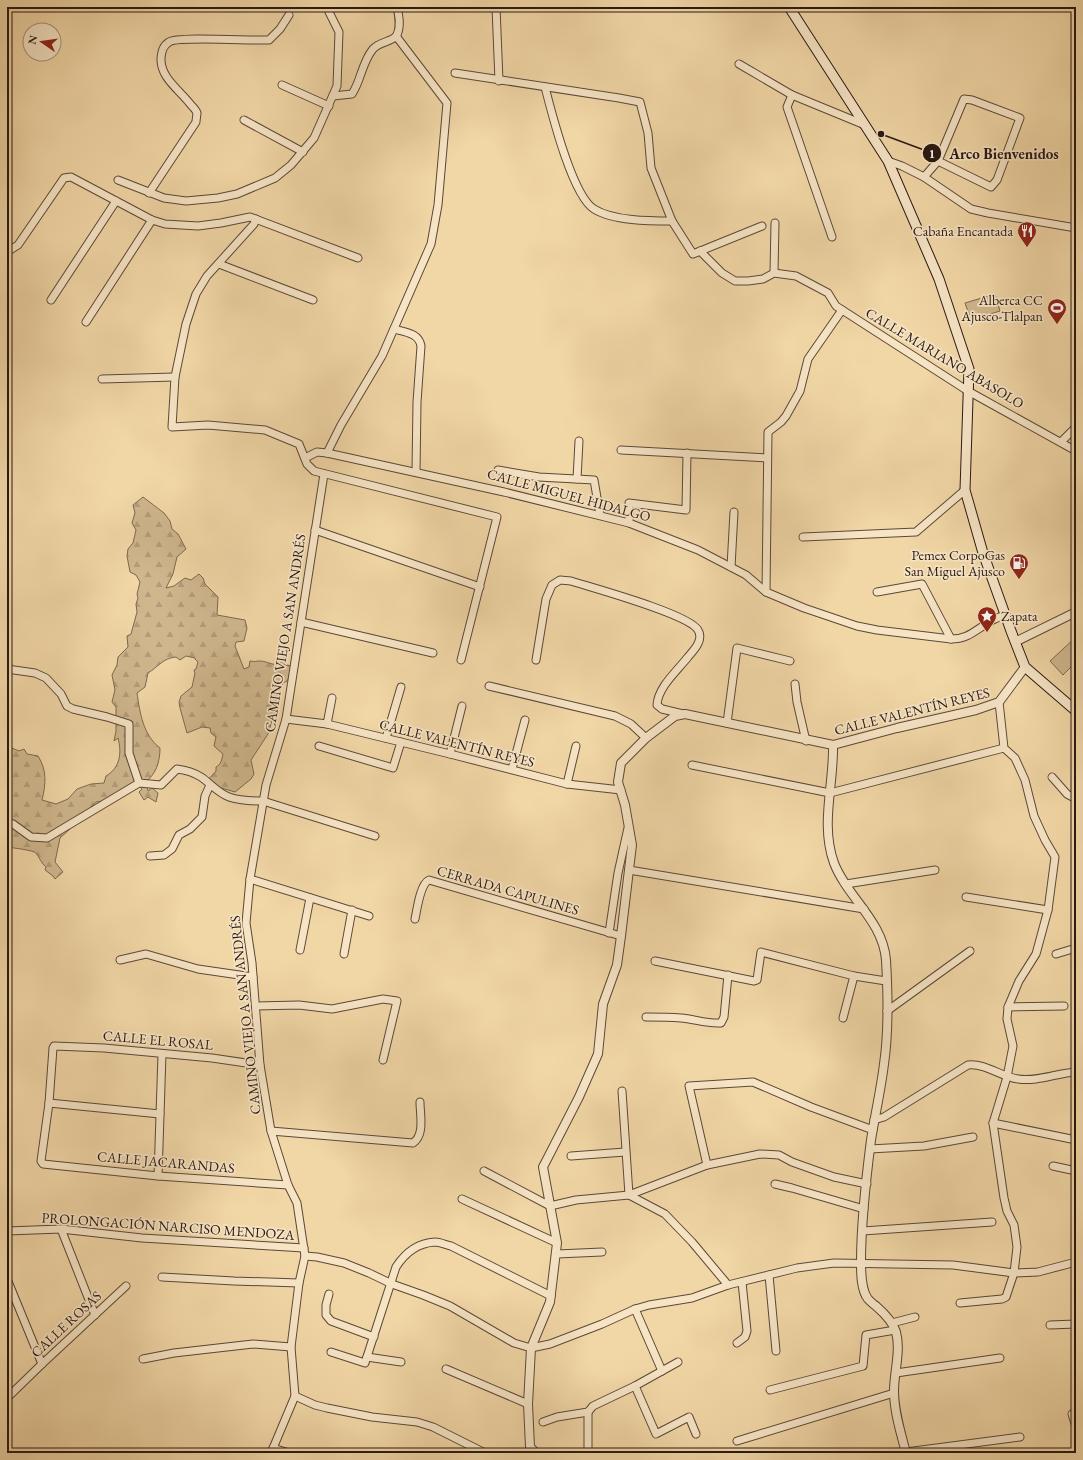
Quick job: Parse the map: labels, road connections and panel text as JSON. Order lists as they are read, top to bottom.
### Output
{
  "streets": {
    "street": [
      "CALLE MARIANO ABASOLO",
      "CALLE MIGUEL HIDALGO",
      "CAMINO VIEJO A SAN ANDRÉS",
      "CALLE VALENTÍN REYES",
      "CERRADA CAPULINES",
      "CALLE EL ROSAL",
      "CALLE JACARANDAS",
      "PROLONGACIÓN NARCISO MENDOZA",
      "CALLE ROSAS"
    ]
  },
  "crossings": [
    ["CAMINO VIEJO A SAN ANDRÉS", "CALLE VALENTÍN REYES"],
    ["CAMINO VIEJO A SAN ANDRÉS", "CALLE EL ROSAL"],
    ["CAMINO VIEJO A SAN ANDRÉS", "CALLE JACARANDAS"],
    ["CAMINO VIEJO A SAN ANDRÉS", "PROLONGACIÓN NARCISO MENDOZA"],
    ["CALLE EL ROSAL", "CALLE JACARANDAS"]
  ],
  "places": {
    "other": ["Arco Bienvenidos"],
    "restaurant": ["Cabaña Encantada"],
    "sports": ["Alberca CC Ajusco-Tlalpan"],
    "fuel station": ["Pemex CorpoGas San Miguel Ajusco"],
    "place": ["Zapata"]
  },
  "north": "left"
}
